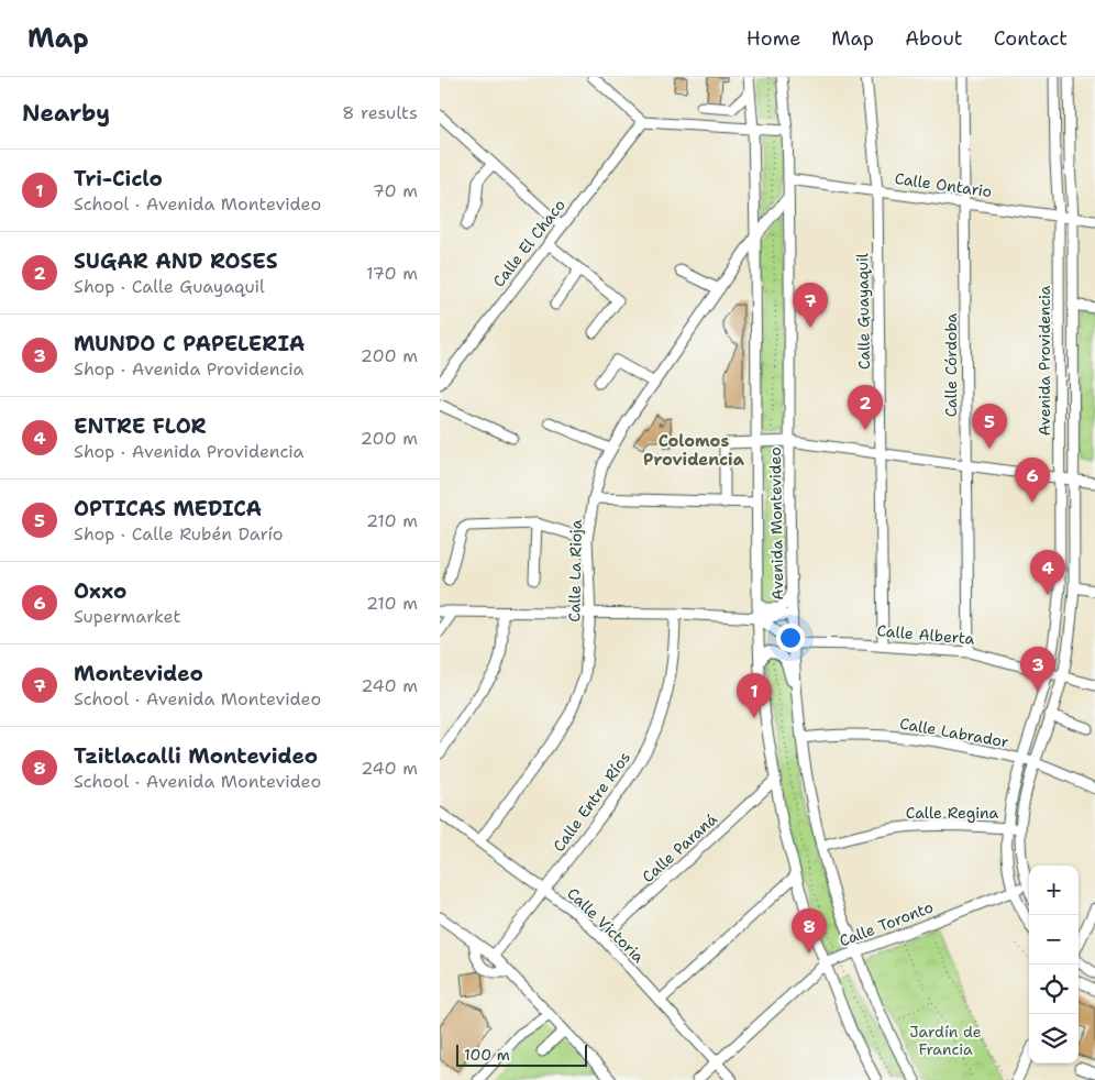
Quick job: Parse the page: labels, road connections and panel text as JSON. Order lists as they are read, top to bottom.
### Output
{
  "streets": {
    "street": [
      "Calle Ontario",
      "Calle El Chaco",
      "Calle Guayaquil",
      "Avenida Providencia",
      "Calle Córdoba",
      "Avenida Montevideo",
      "Calle La Rioja",
      "Calle Alberta",
      "Calle Labrador",
      "Calle Entre Ríos",
      "Calle Regina",
      "Calle Paraná",
      "Calle Toronto",
      "Calle Victoria"
    ]
  },
  "crossings": [
    ["Calle Ontario", "Calle Guayaquil"],
    ["Calle Ontario", "Avenida Providencia"],
    ["Calle Ontario", "Calle Córdoba"],
    ["Calle Ontario", "Avenida Montevideo"],
    ["Calle Guayaquil", "Calle Alberta"],
    ["Avenida Providencia", "Calle Alberta"],
    ["Avenida Providencia", "Calle Labrador"],
    ["Avenida Providencia", "Calle Regina"],
    ["Avenida Providencia", "Calle Toronto"],
    ["Calle Córdoba", "Calle Alberta"],
    ["Avenida Montevideo", "Calle La Rioja"],
    ["Avenida Montevideo", "Calle Alberta"],
    ["Avenida Montevideo", "Calle Labrador"],
    ["Avenida Montevideo", "Calle Regina"],
    ["Avenida Montevideo", "Calle Paraná"],
    ["Avenida Montevideo", "Calle Toronto"],
    ["Calle La Rioja", "Calle Victoria"],
    ["Calle Entre Ríos", "Calle Victoria"],
    ["Calle Paraná", "Calle Victoria"],
    ["Calle Toronto", "Calle Victoria"]
  ],
  "districts": ["Colomos Providencia"],
  "parks": ["Jardín de Francia"],
  "scale_bar": "100 m",
  "page": {
    "header": "Map",
    "nav": [
      "Home",
      "Map",
      "About",
      "Contact"
    ],
    "heading": ["Nearby", "8 results"],
    "list": [
      {
        "mark": "1",
        "name": "Tri-Ciclo",
        "note": "School · Avenida Montevideo",
        "value": "70 m"
      },
      {
        "mark": "2",
        "name": "SUGAR AND ROSES",
        "note": "Shop · Calle Guayaquil",
        "value": "170 m"
      },
      {
        "mark": "3",
        "name": "MUNDO C PAPELERIA",
        "note": "Shop · Avenida Providencia",
        "value": "200 m"
      },
      {
        "mark": "4",
        "name": "ENTRE FLOR",
        "note": "Shop · Avenida Providencia",
        "value": "200 m"
      },
      {
        "mark": "5",
        "name": "OPTICAS MEDICA",
        "note": "Shop · Calle Rubén Darío",
        "value": "210 m"
      },
      {
        "mark": "6",
        "name": "Oxxo",
        "note": "Supermarket",
        "value": "210 m"
      },
      {
        "mark": "7",
        "name": "Montevideo",
        "note": "School · Avenida Montevideo",
        "value": "240 m"
      },
      {
        "mark": "8",
        "name": "Tzitlacalli Montevideo",
        "note": "School · Avenida Montevideo",
        "value": "240 m"
      }
    ],
    "pins": [
      "7",
      "2",
      "5",
      "6",
      "4",
      "3",
      "1",
      "8"
    ],
    "map_buttons": ["+", "−"],
    "scale": "100 m"
  }
}
